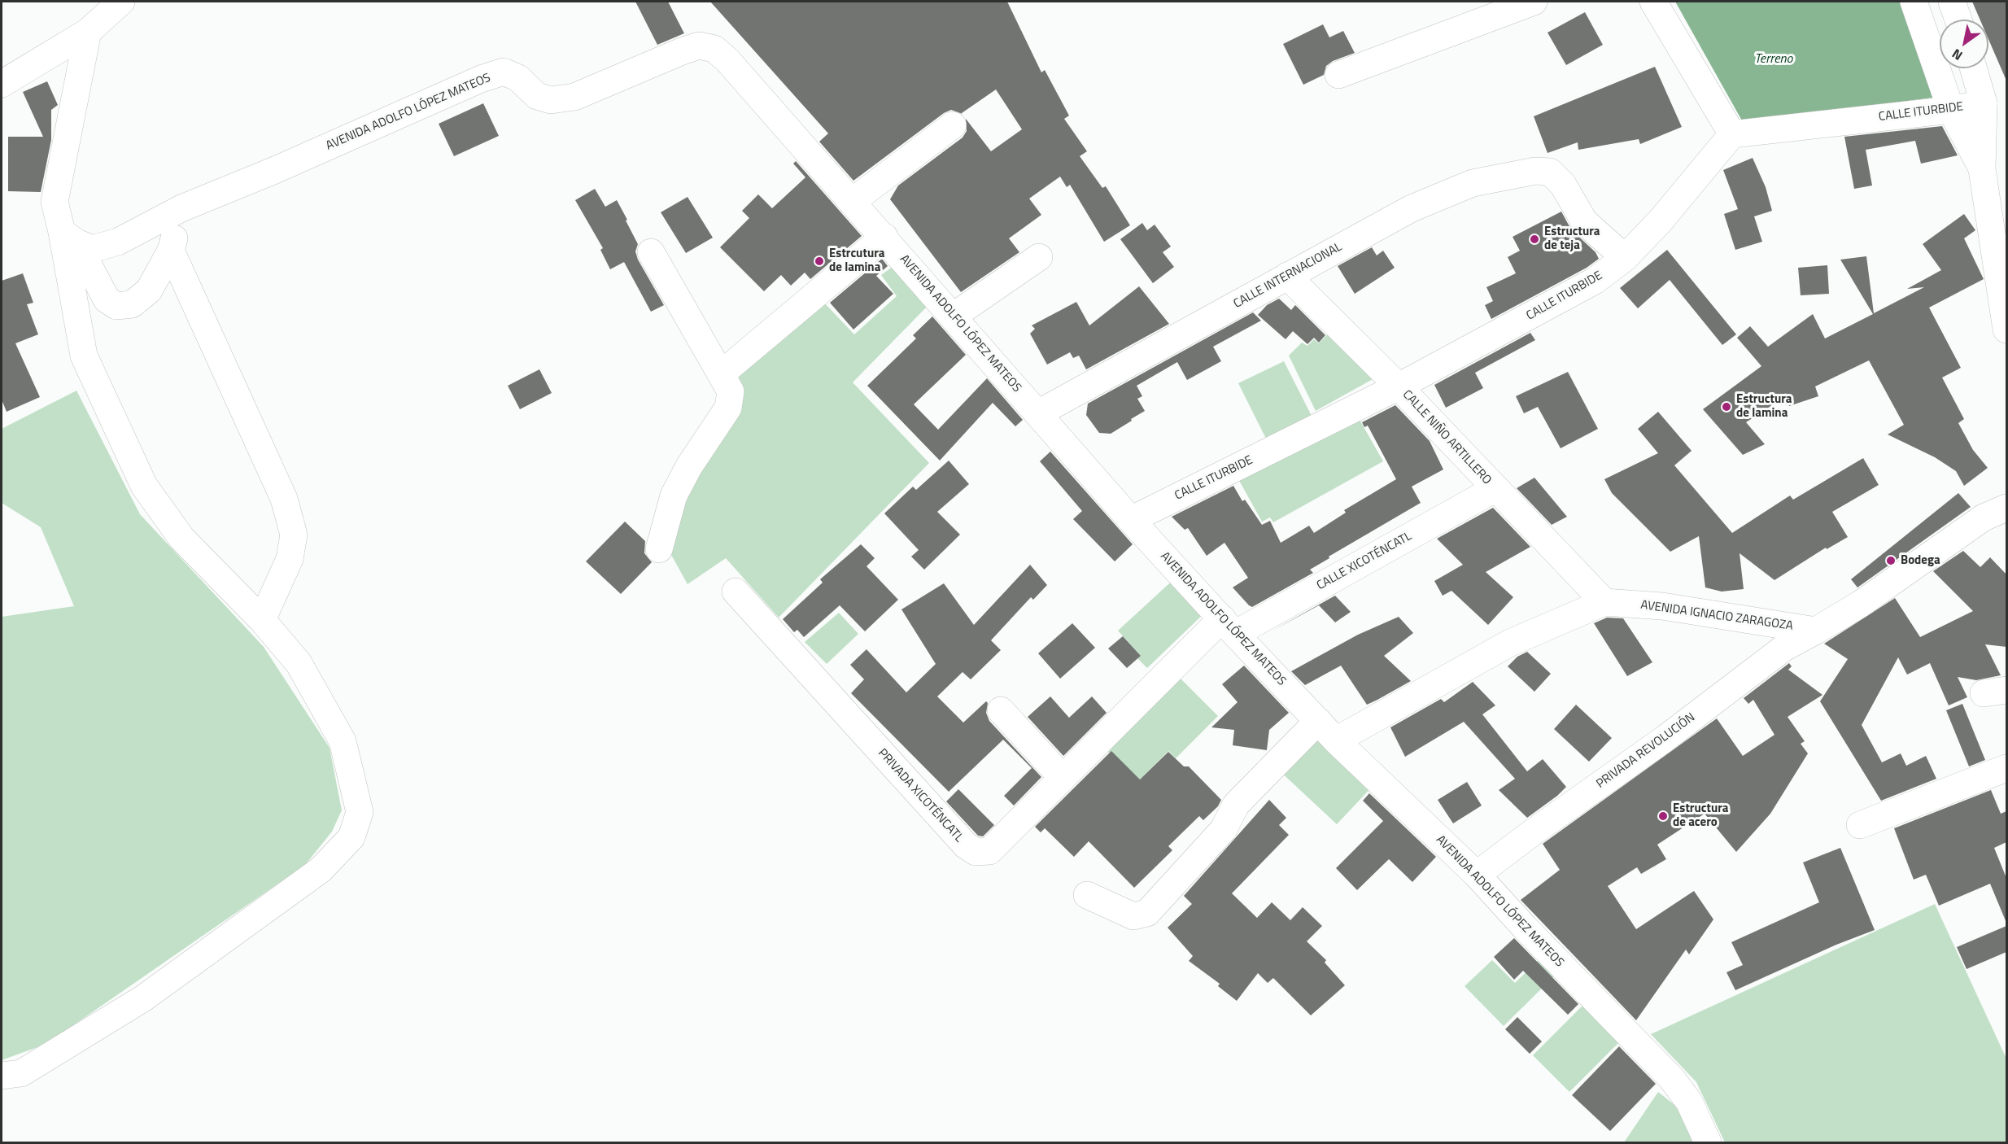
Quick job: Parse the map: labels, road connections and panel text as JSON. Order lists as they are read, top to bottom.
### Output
{
  "streets": {
    "street": [
      "AVENIDA ADOLFO LÓPEZ MATEOS",
      "CALLE ITURBIDE",
      "CALLE INTERNACIONAL",
      "CALLE NIÑO ARTILLERO",
      "CALLE XICOTÉNCATL",
      "AVENIDA IGNACIO ZARAGOZA",
      "PRIVADA REVOLUCIÓN",
      "PRIVADA XICOTÉNCATL"
    ]
  },
  "crossings": [
    ["AVENIDA ADOLFO LÓPEZ MATEOS", "CALLE ITURBIDE"],
    ["AVENIDA ADOLFO LÓPEZ MATEOS", "CALLE INTERNACIONAL"],
    ["AVENIDA ADOLFO LÓPEZ MATEOS", "CALLE XICOTÉNCATL"],
    ["AVENIDA ADOLFO LÓPEZ MATEOS", "AVENIDA IGNACIO ZARAGOZA"],
    ["AVENIDA ADOLFO LÓPEZ MATEOS", "PRIVADA REVOLUCIÓN"],
    ["AVENIDA ADOLFO LÓPEZ MATEOS", "PRIVADA XICOTÉNCATL"],
    ["CALLE ITURBIDE", "CALLE INTERNACIONAL"],
    ["CALLE ITURBIDE", "CALLE NIÑO ARTILLERO"],
    ["CALLE INTERNACIONAL", "CALLE NIÑO ARTILLERO"],
    ["CALLE NIÑO ARTILLERO", "CALLE XICOTÉNCATL"],
    ["CALLE NIÑO ARTILLERO", "AVENIDA IGNACIO ZARAGOZA"],
    ["CALLE XICOTÉNCATL", "PRIVADA XICOTÉNCATL"],
    ["AVENIDA IGNACIO ZARAGOZA", "PRIVADA REVOLUCIÓN"]
  ],
  "water": ["Terreno"],
  "places": [
    "Estructura de teja",
    "Estrcutura de lamina",
    "Estructura de lamina",
    "Bodega",
    "Estructura de acero"
  ],
  "north": "bottom left"
}
